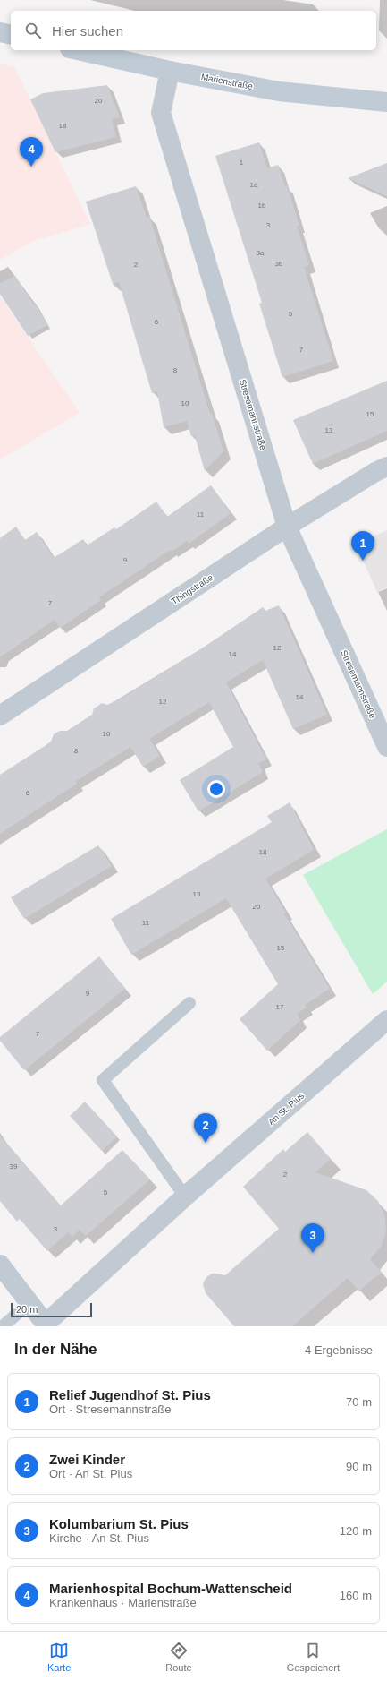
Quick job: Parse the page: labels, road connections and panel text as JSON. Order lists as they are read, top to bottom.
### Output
{
  "streets": {
    "main road": ["Marienstraße"],
    "street": ["Stresemannstraße", "Thingstraße", "An St. Pius"]
  },
  "crossings": [
    ["Marienstraße", "Stresemannstraße"],
    ["Stresemannstraße", "Thingstraße"]
  ],
  "house_numbers": [
    "20",
    "18",
    "1",
    "1a",
    "1b",
    "3",
    "3a",
    "3b",
    "2",
    "5",
    "6",
    "7",
    "8",
    "10",
    "15",
    "13",
    "11",
    "9",
    "7",
    "12",
    "14",
    "14",
    "12",
    "10",
    "8",
    "6",
    "18",
    "13",
    "20",
    "11",
    "15",
    "9",
    "17",
    "7",
    "39",
    "2",
    "5",
    "3"
  ],
  "scale_bar": "20 m",
  "page": {
    "search": "Hier suchen",
    "pins": [
      "4",
      "1",
      "2",
      "3"
    ],
    "scale": "20 m",
    "heading": ["In der Nähe", "4 Ergebnisse"],
    "list": [
      {
        "mark": "1",
        "name": "Relief Jugendhof St. Pius",
        "note": "Ort · Stresemannstraße",
        "value": "70 m"
      },
      {
        "mark": "2",
        "name": "Zwei Kinder",
        "note": "Ort · An St. Pius",
        "value": "90 m"
      },
      {
        "mark": "3",
        "name": "Kolumbarium St. Pius",
        "note": "Kirche · An St. Pius",
        "value": "120 m"
      },
      {
        "mark": "4",
        "name": "Marienhospital Bochum-Wattenscheid",
        "note": "Krankenhaus · Marienstraße",
        "value": "160 m"
      }
    ],
    "nav": ["Karte", "Route", "Gespeichert"]
  }
}
